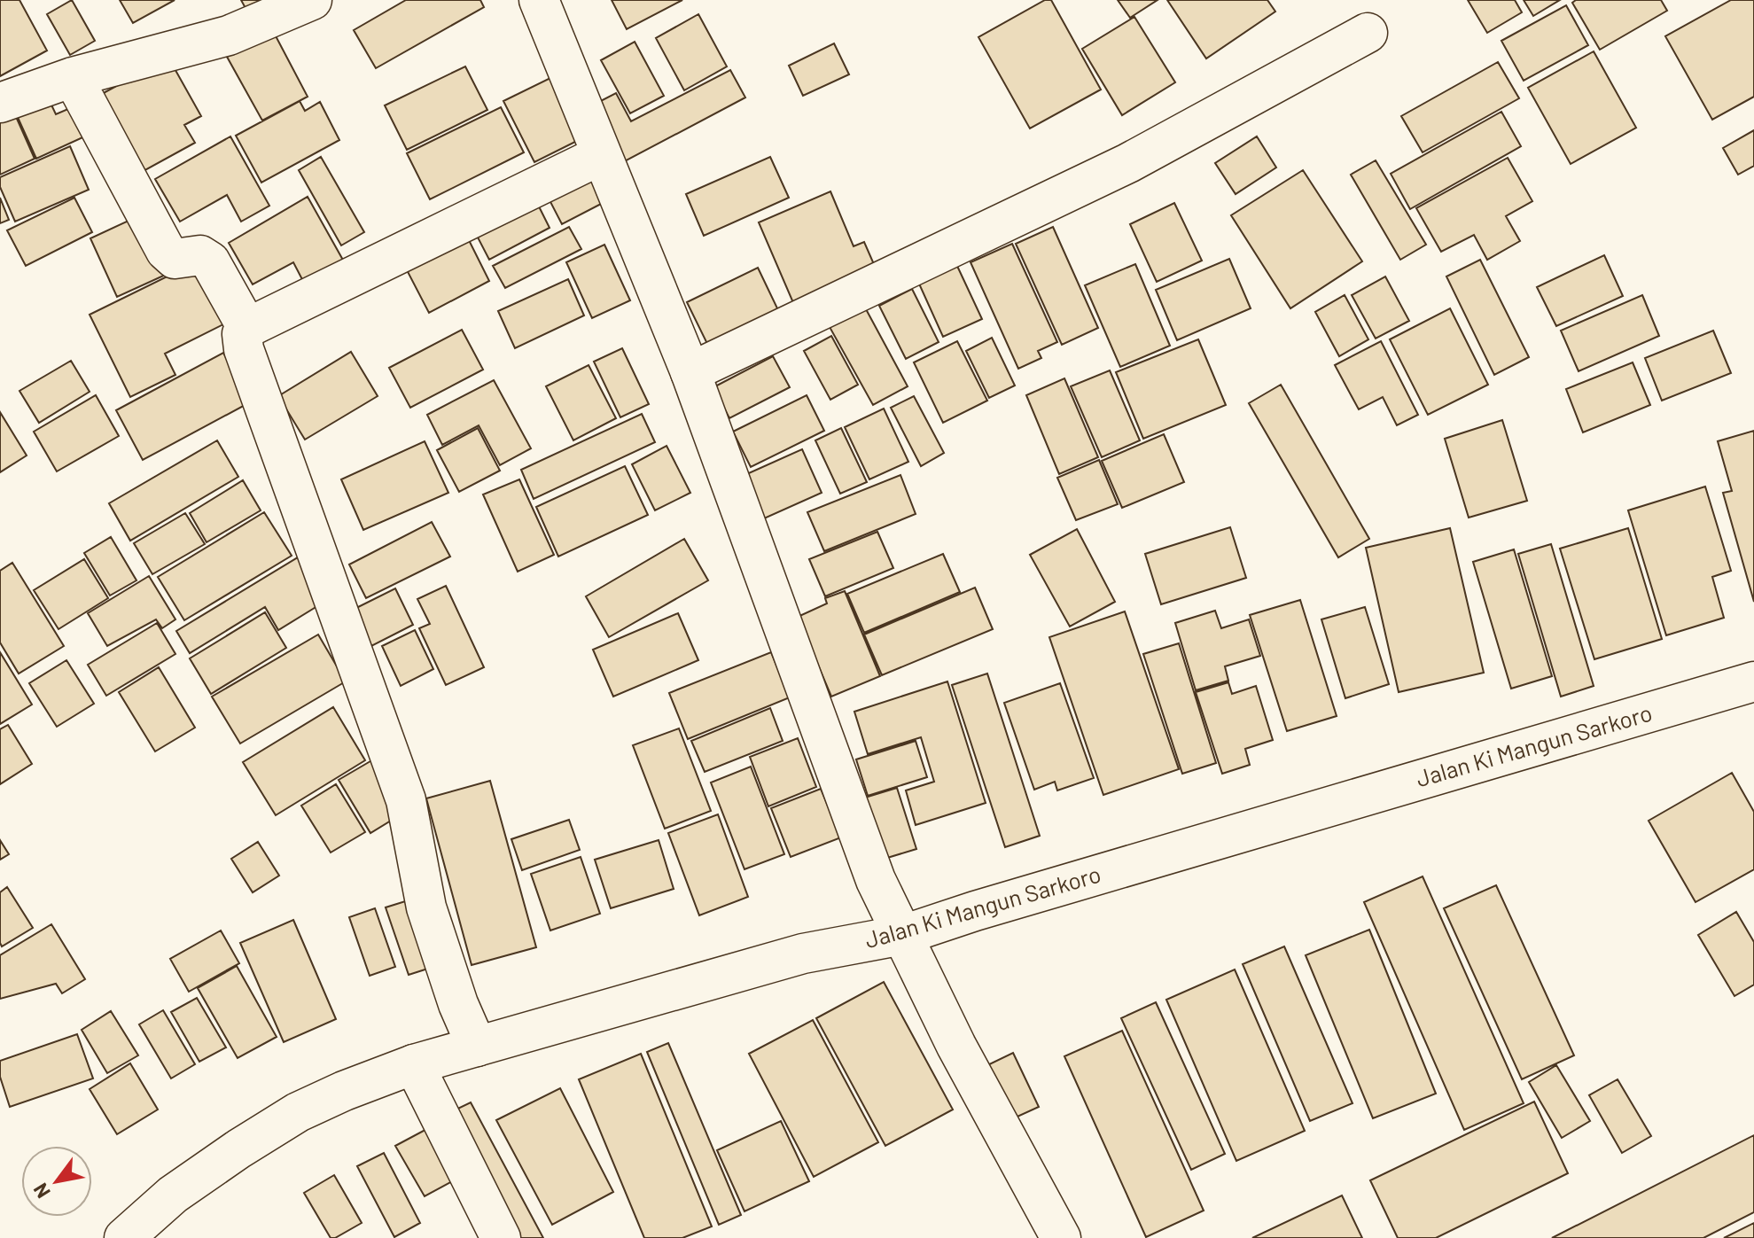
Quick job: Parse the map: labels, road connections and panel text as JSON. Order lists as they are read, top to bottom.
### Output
{
  "streets": {
    "street": ["Jalan Ki Mangun Sarkoro"]
  },
  "north": "bottom left"
}
